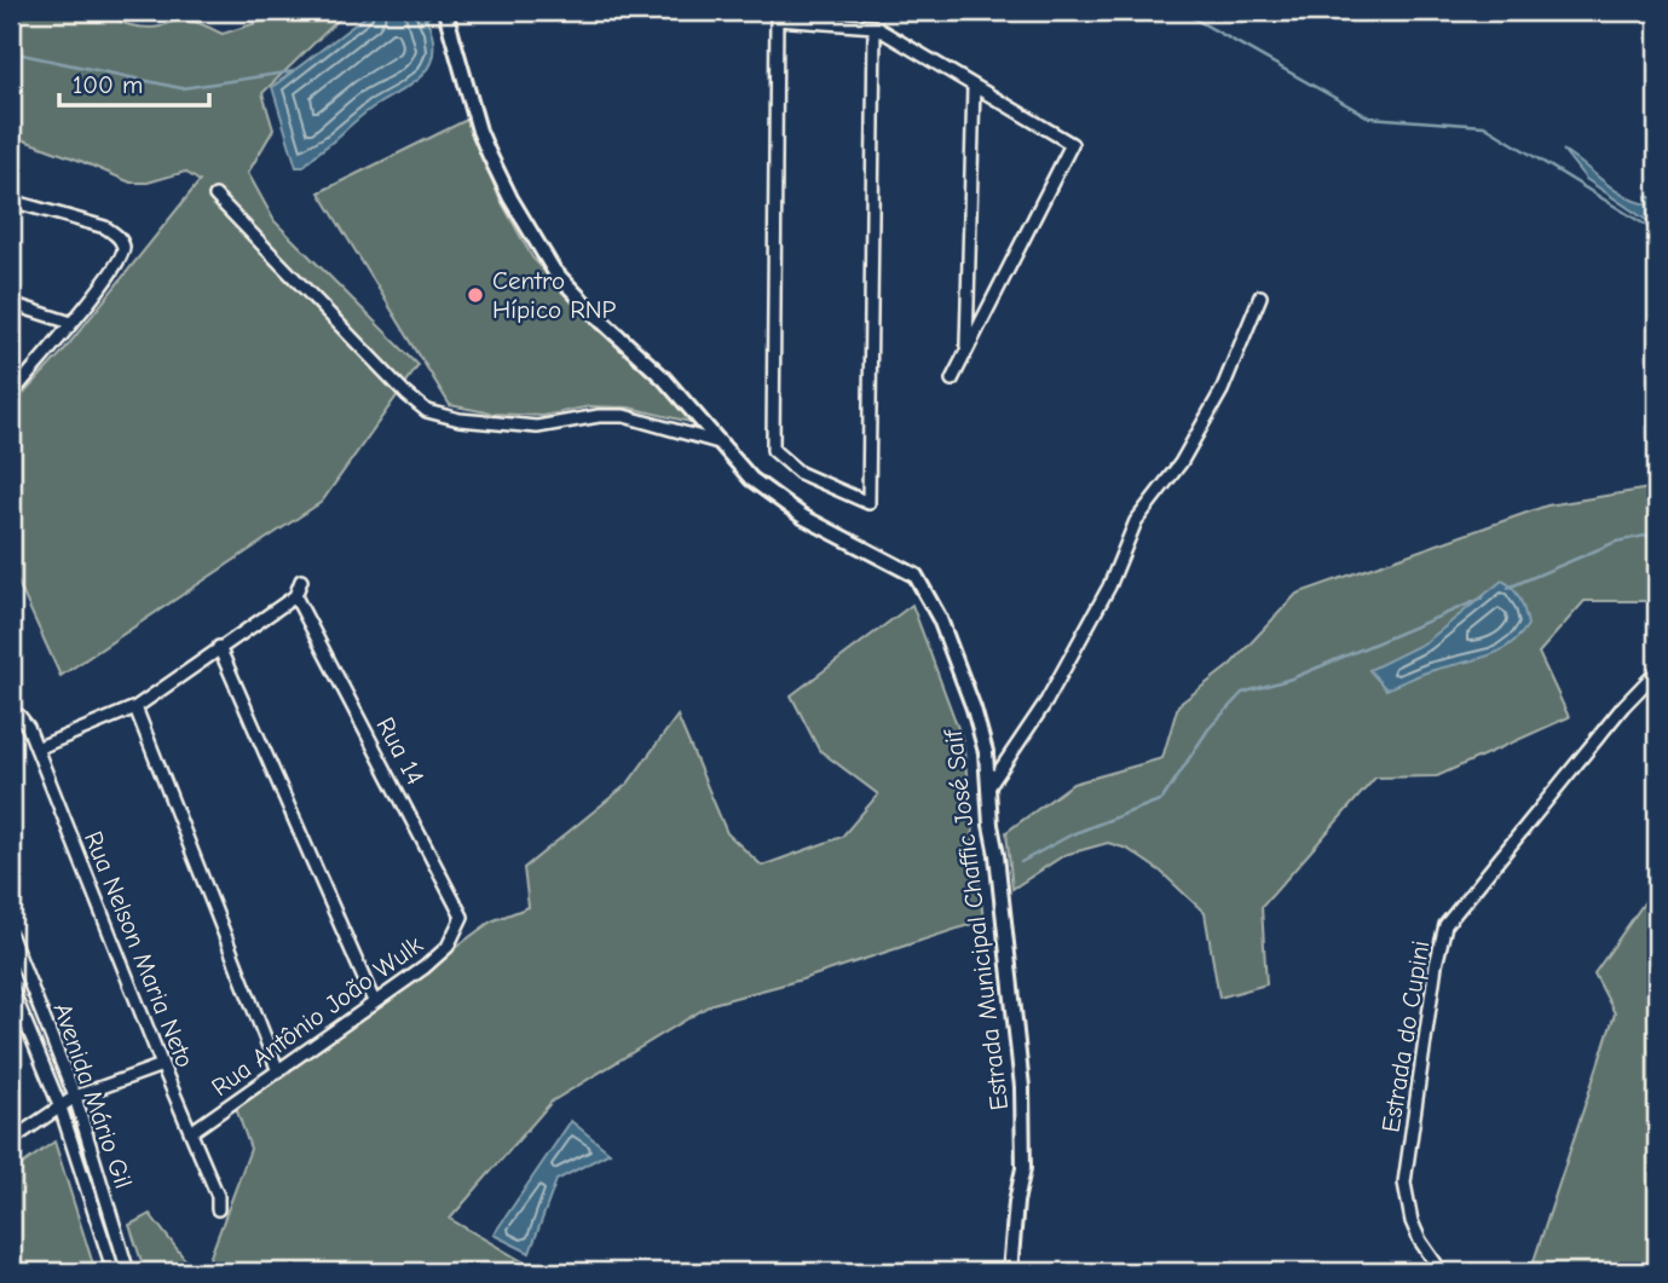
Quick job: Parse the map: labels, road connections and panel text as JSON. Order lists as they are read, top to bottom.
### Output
{
  "streets": {
    "street": [
      "Rua 14",
      "Estrada Municipal Chaffic José Saif",
      "Rua Nelson Maria Neto",
      "Rua Antônio João Wulk",
      "Estrada do Cupini",
      "Avenida Mário Gil"
    ]
  },
  "crossings": [
    ["Rua 14", "Rua Antônio João Wulk"],
    ["Rua Nelson Maria Neto", "Rua Antônio João Wulk"]
  ],
  "places": ["Centro Hípico RNP"],
  "scale_bar": "100 m"
}
